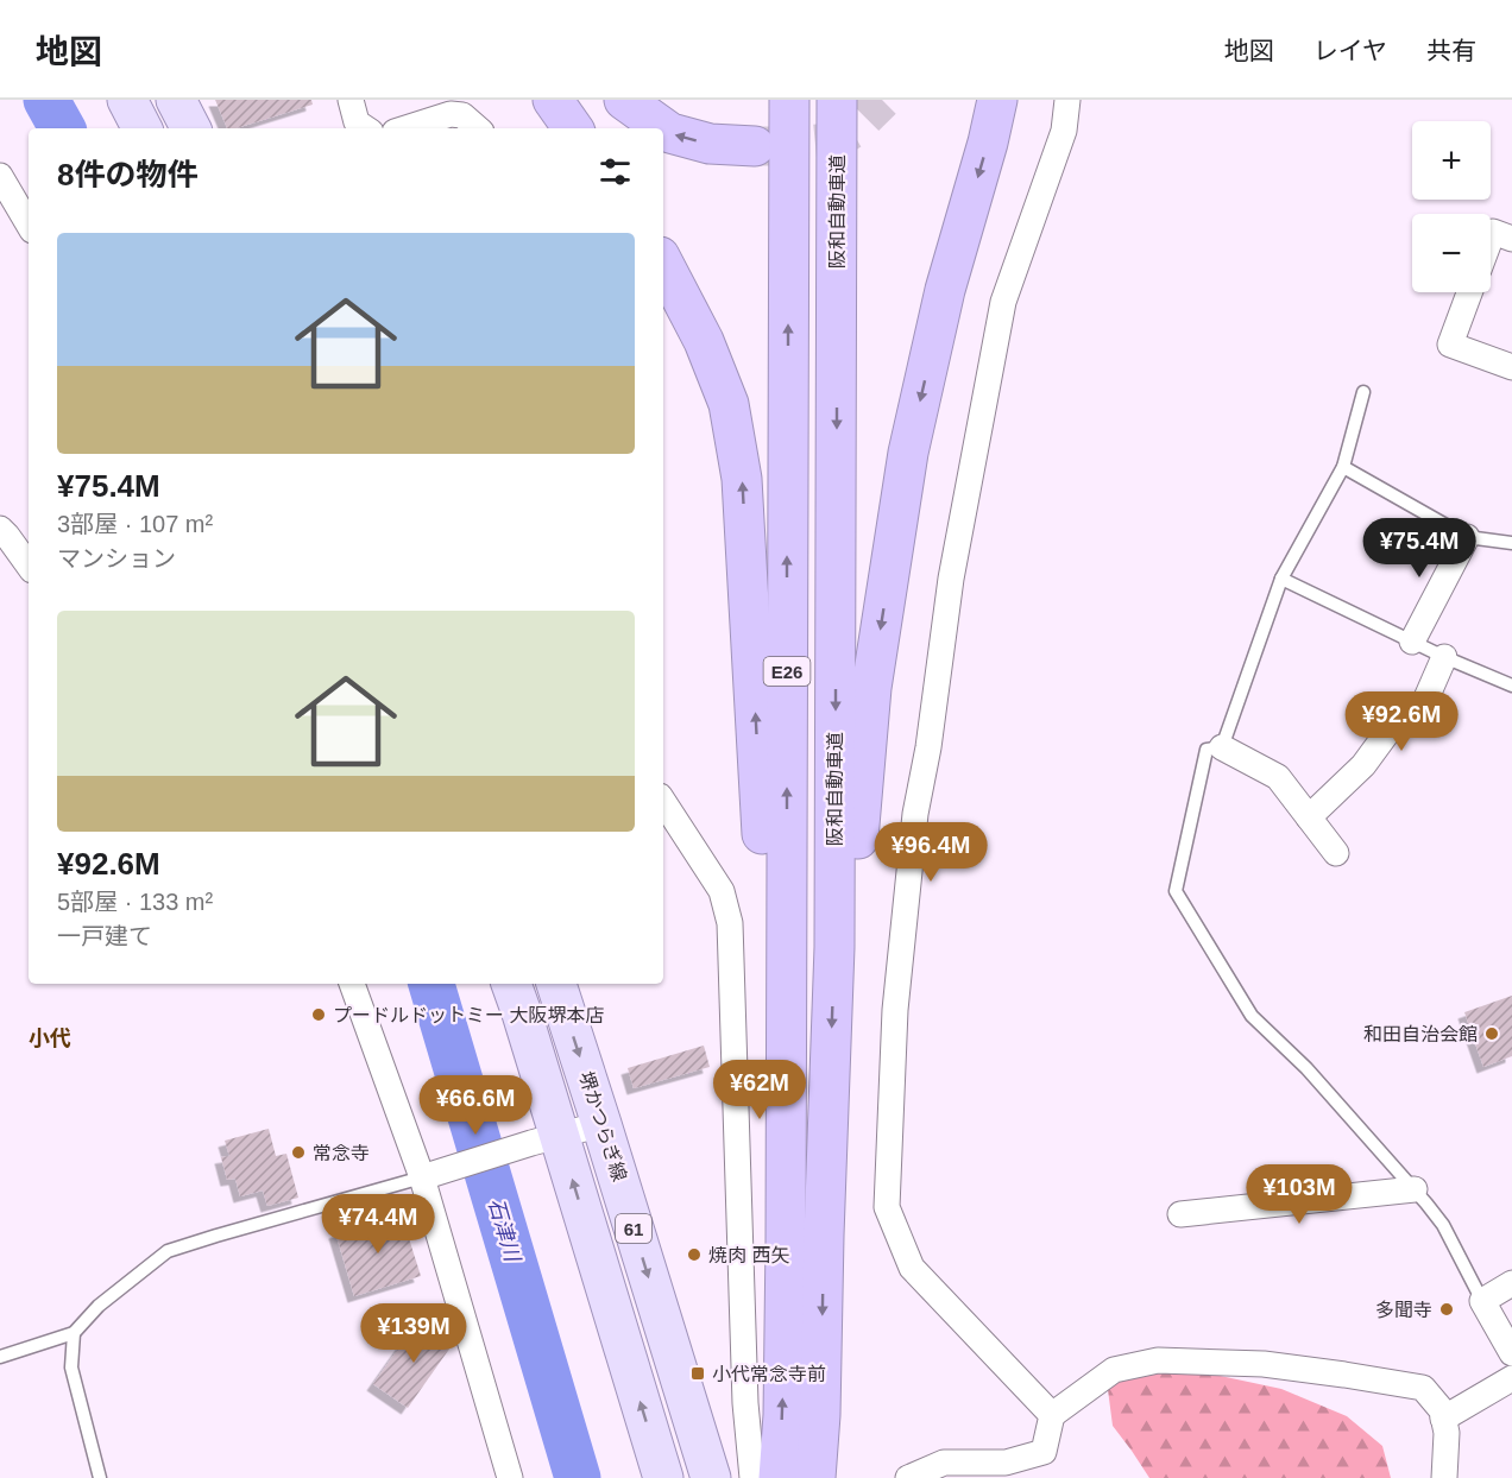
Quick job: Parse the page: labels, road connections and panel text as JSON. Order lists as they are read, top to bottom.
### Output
{
  "streets": {
    "highway": ["阪和自動車道", "E26"],
    "main road": ["堺かつらぎ線", "61"]
  },
  "districts": ["小代"],
  "water": ["石津川"],
  "places": {
    "other": [
      "プードルドットミー 大阪堺本店",
      "和田自治会館",
      "常念寺",
      "焼肉 西矢",
      "多聞寺"
    ],
    "transit": ["小代常念寺前"]
  },
  "page": {
    "header": "地図",
    "nav": ["地図", "レイヤ", "共有"],
    "map_buttons": ["+", "−"],
    "heading": "8件の物件",
    "list": [
      {
        "name": "¥75.4M",
        "note": "3部屋 · 107 m² · マンション"
      },
      {
        "name": "¥92.6M",
        "note": "5部屋 · 133 m² · 一戸建て"
      }
    ],
    "price": [
      "¥75.4M",
      "¥92.6M",
      "¥96.4M",
      "¥62M",
      "¥66.6M",
      "¥103M",
      "¥74.4M",
      "¥139M"
    ]
  }
}
